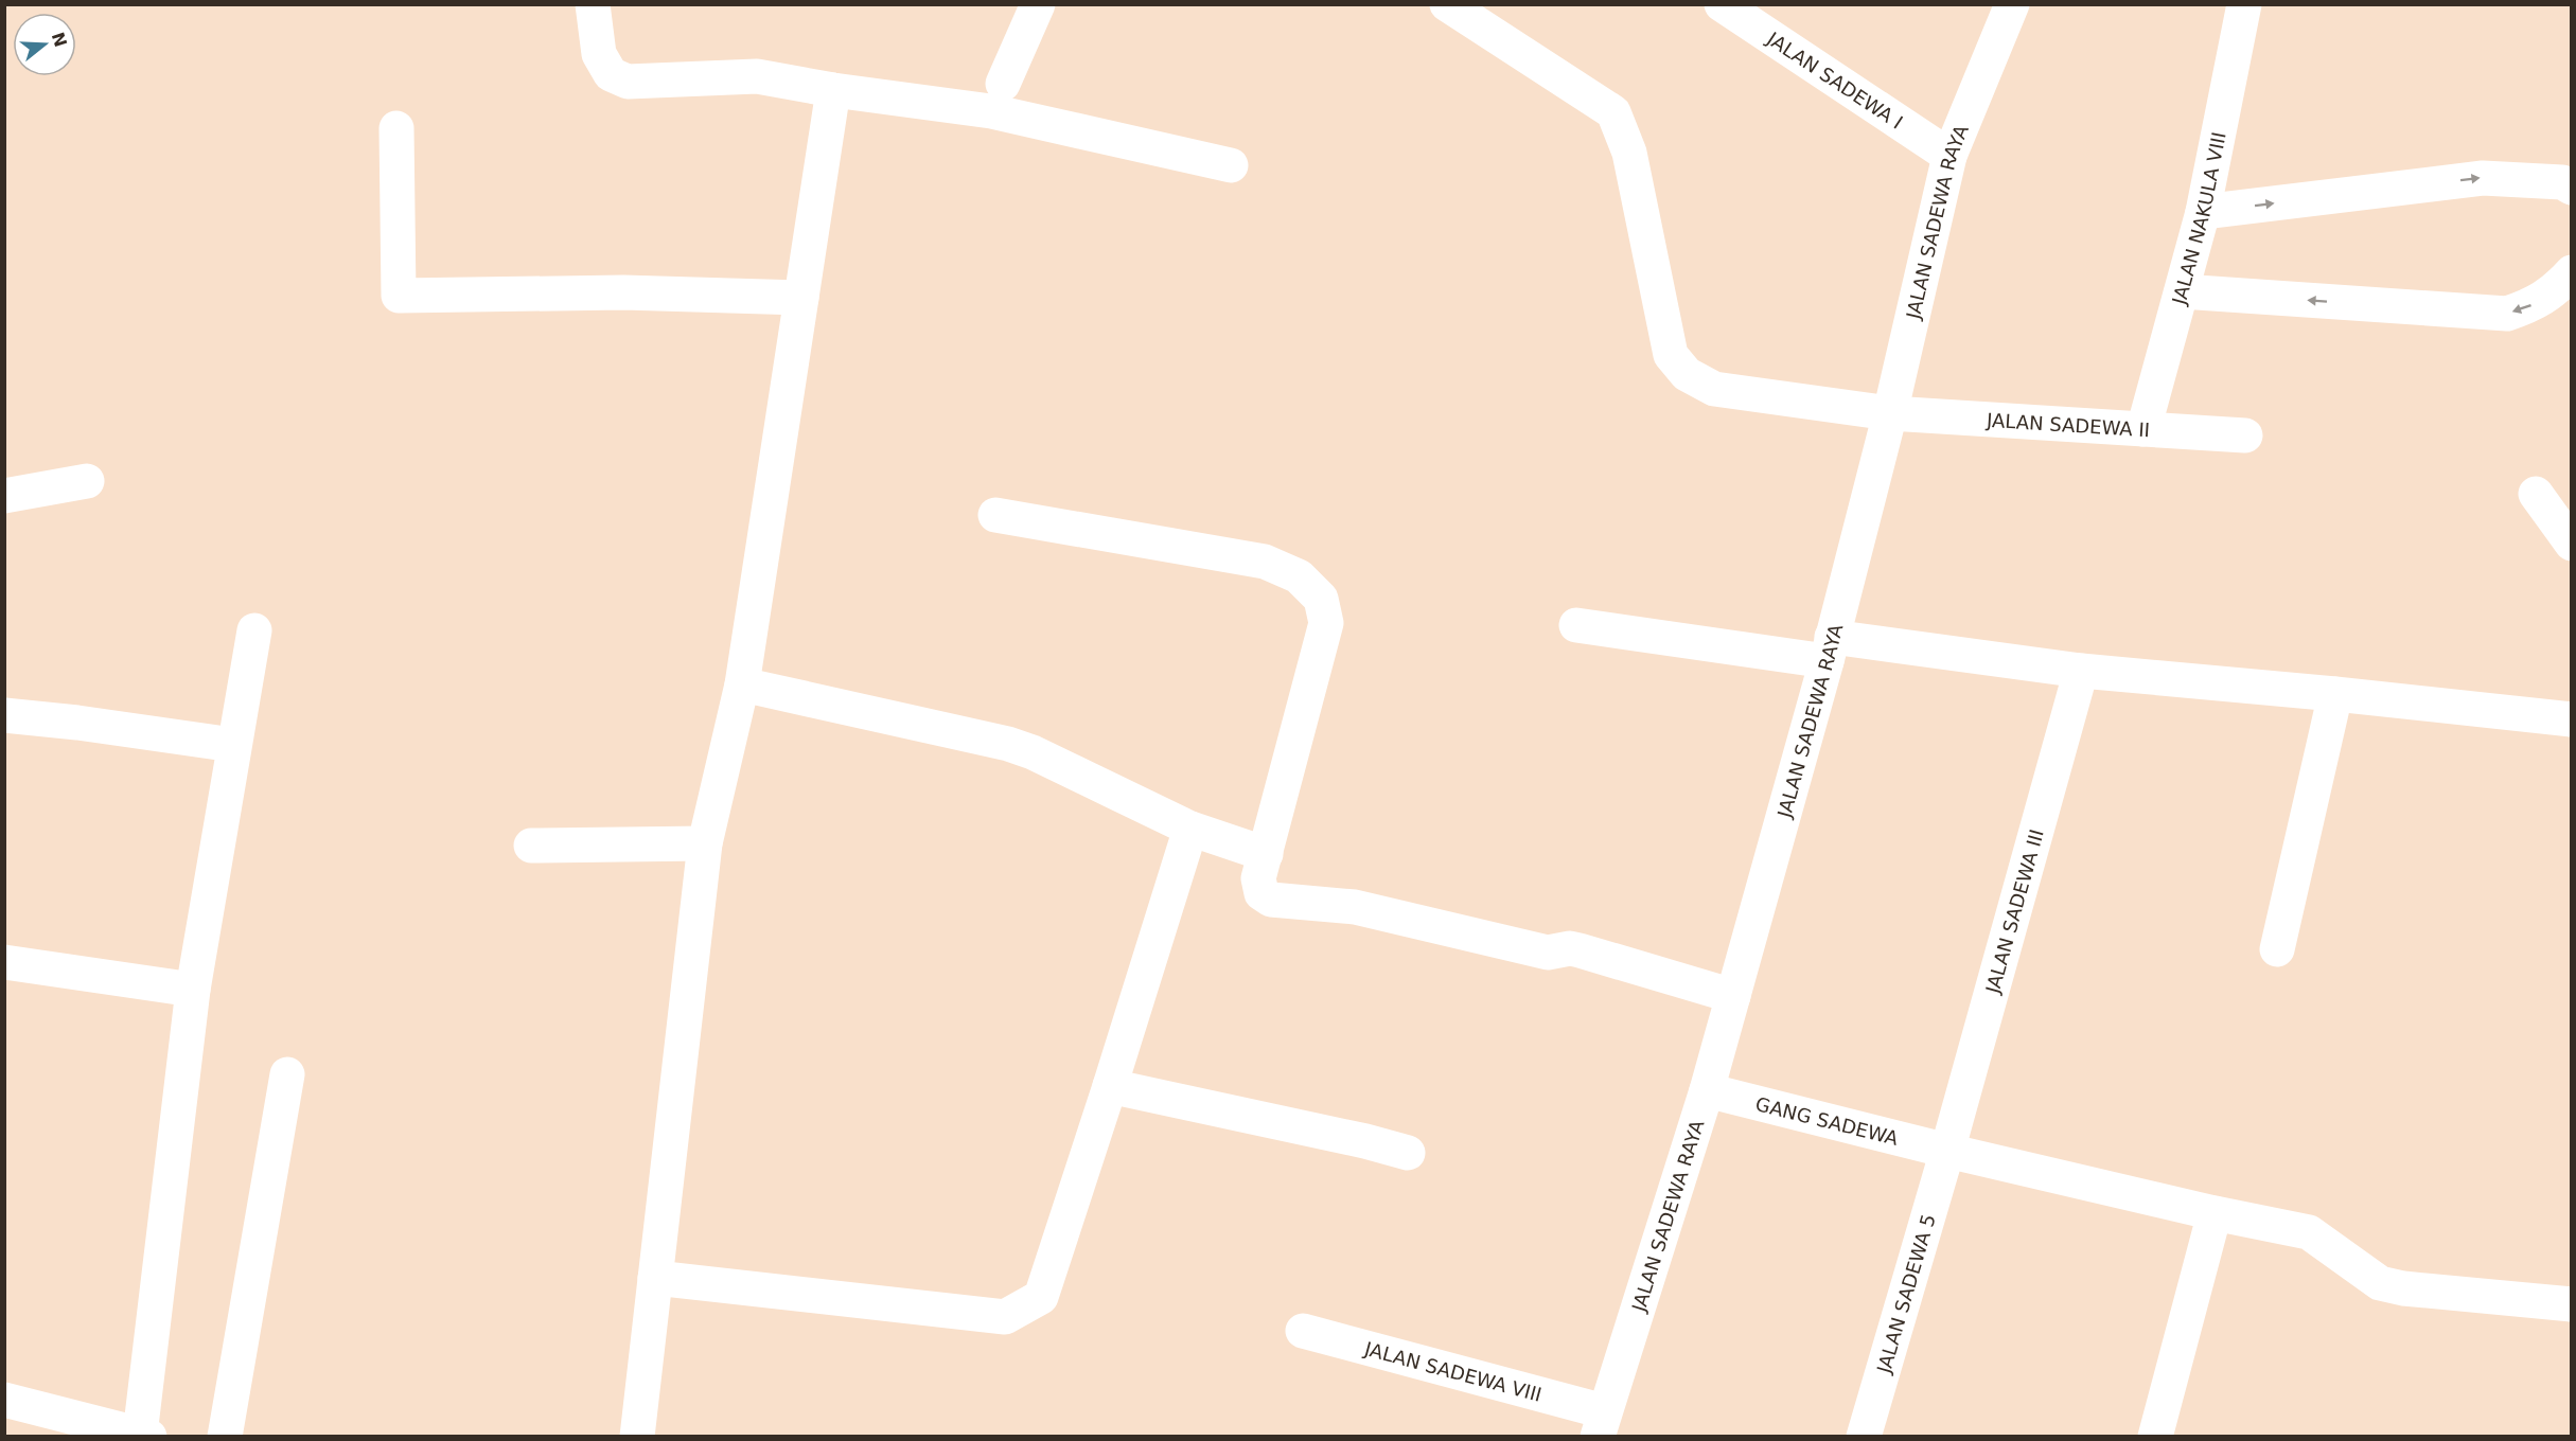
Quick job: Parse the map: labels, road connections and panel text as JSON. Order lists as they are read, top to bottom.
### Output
{
  "streets": {
    "street": [
      "JALAN SADEWA I",
      "JALAN NAKULA VIII",
      "JALAN SADEWA RAYA",
      "JALAN SADEWA II",
      "JALAN SADEWA III",
      "GANG SADEWA",
      "JALAN SADEWA 5",
      "JALAN SADEWA VIII"
    ]
  },
  "crossings": [
    ["JALAN SADEWA I", "JALAN SADEWA RAYA"],
    ["JALAN NAKULA VIII", "JALAN SADEWA II"],
    ["JALAN SADEWA RAYA", "JALAN SADEWA II"],
    ["JALAN SADEWA RAYA", "GANG SADEWA"],
    ["JALAN SADEWA RAYA", "JALAN SADEWA VIII"],
    ["JALAN SADEWA III", "GANG SADEWA"],
    ["JALAN SADEWA III", "JALAN SADEWA 5"],
    ["GANG SADEWA", "JALAN SADEWA 5"]
  ],
  "north": "right"
}
